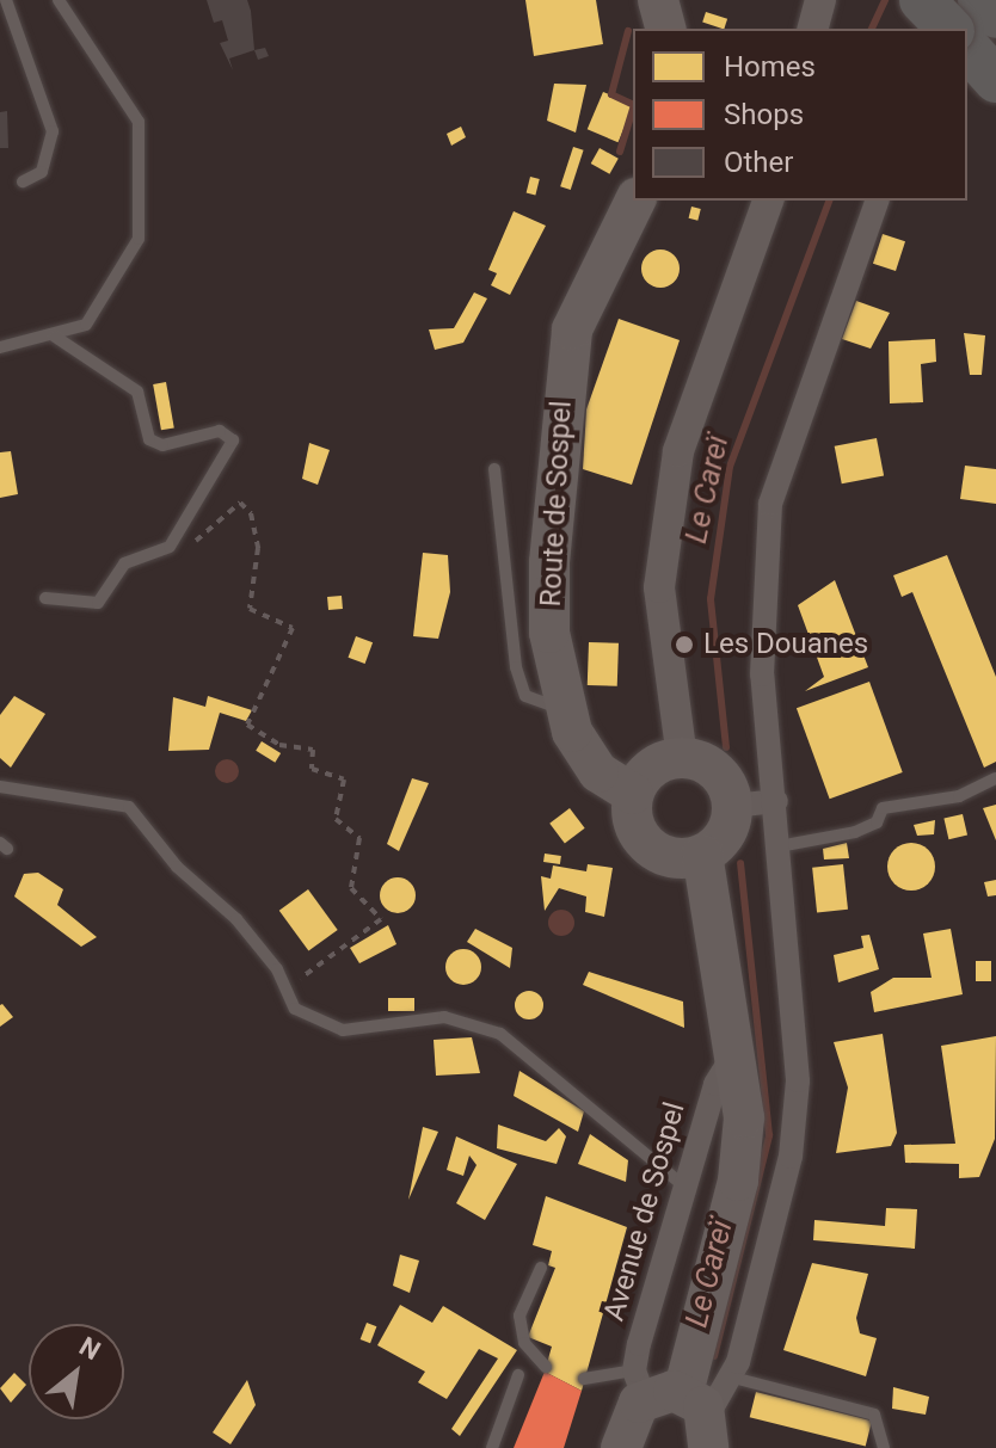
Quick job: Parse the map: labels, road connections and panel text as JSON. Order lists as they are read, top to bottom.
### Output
{
  "streets": {
    "main road": ["Route de Sospel"],
    "street": ["Avenue de Sospel"]
  },
  "water": ["Le Careï"],
  "places": ["Les Douanes"],
  "legend": ["Homes", "Shops", "Other"],
  "north": "top right"
}
